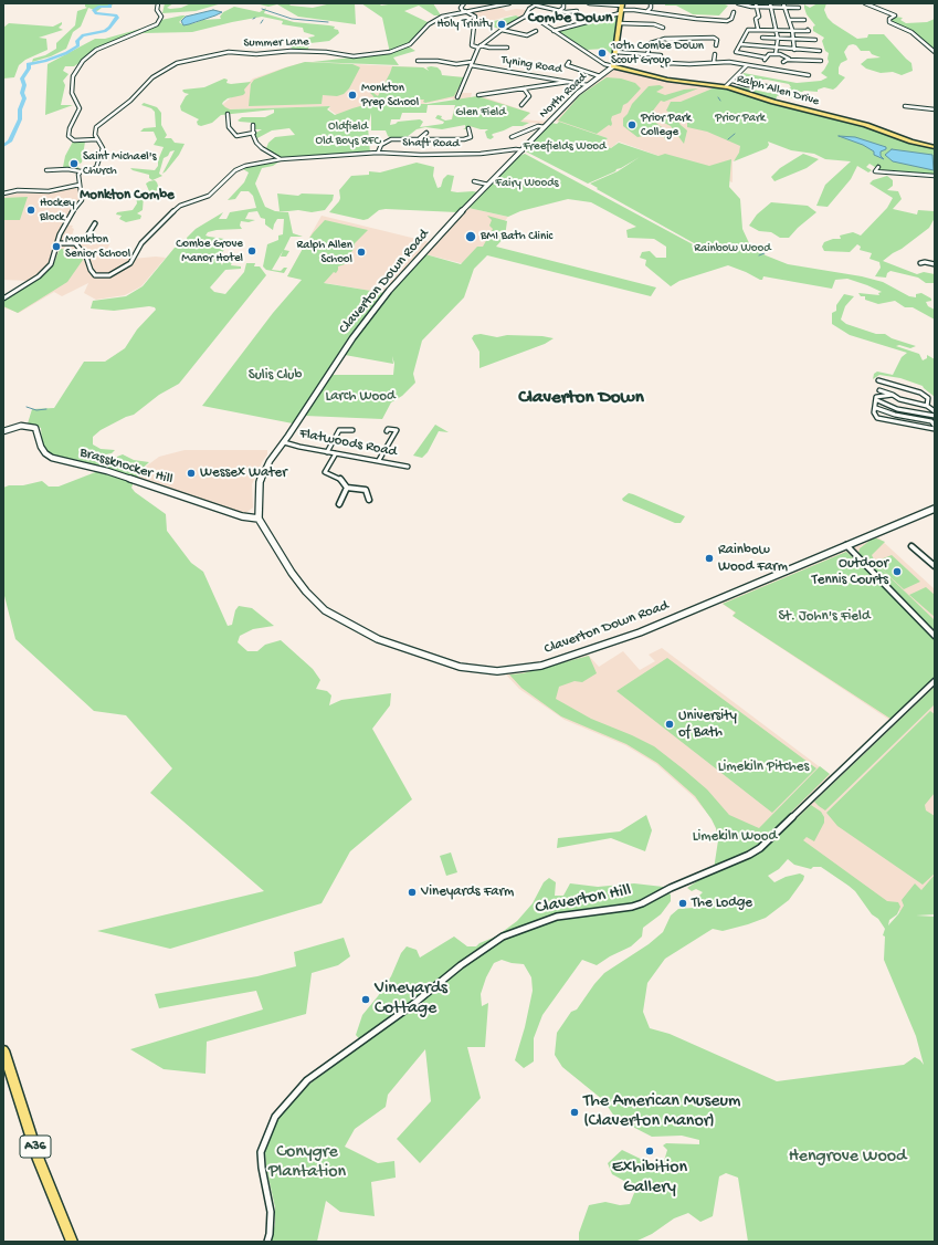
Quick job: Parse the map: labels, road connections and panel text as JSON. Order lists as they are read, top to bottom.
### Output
{
  "streets": {
    "main road": ["Ralph Allen Drive", "A36"],
    "street": [
      "Summer Lane",
      "Tyning Road",
      "North Road",
      "Shaft Road",
      "Claverton Down Road",
      "Flatwoods Road",
      "Brassknocker Hill",
      "Claverton Hill"
    ]
  },
  "crossings": [
    ["Tyning Road", "North Road"],
    ["Ralph Allen Drive", "North Road"],
    ["North Road", "Shaft Road"],
    ["North Road", "Claverton Down Road"],
    ["Shaft Road", "Claverton Down Road"],
    ["Claverton Down Road", "Flatwoods Road"],
    ["Claverton Down Road", "Brassknocker Hill"]
  ],
  "districts": ["Combe Down", "Monkton Combe", "Claverton Down"],
  "parks": [
    "Glen Field",
    "Prior Park",
    "Oldfield Old Boys RFC",
    "Freefields Wood",
    "Fairy Woods",
    "Rainbow Wood",
    "Sulis Club",
    "Larch Wood",
    "St. John's Field",
    "Limekiln Pitches",
    "Limekiln Wood",
    "Conygre Plantation",
    "Hengrove Wood"
  ],
  "places": [
    "Holy Trinity",
    "10th Combe Down Scout Group",
    "Monkton Prep School",
    "Prior Park College",
    "Saint Michael's Church",
    "Hockey Block",
    "BMI Bath Clinic",
    "Monkton Senior School",
    "Combe Grove Manor Hotel",
    "Ralph Allen School",
    "Wessex Water",
    "Rainbow Wood Farm",
    "Outdoor Tennis Courts",
    "University of Bath",
    "Vineyards Farm",
    "The Lodge",
    "Vineyards Cottage",
    "The American Museum (Claverton Manor)",
    "Exhibition Gallery"
  ]
}
